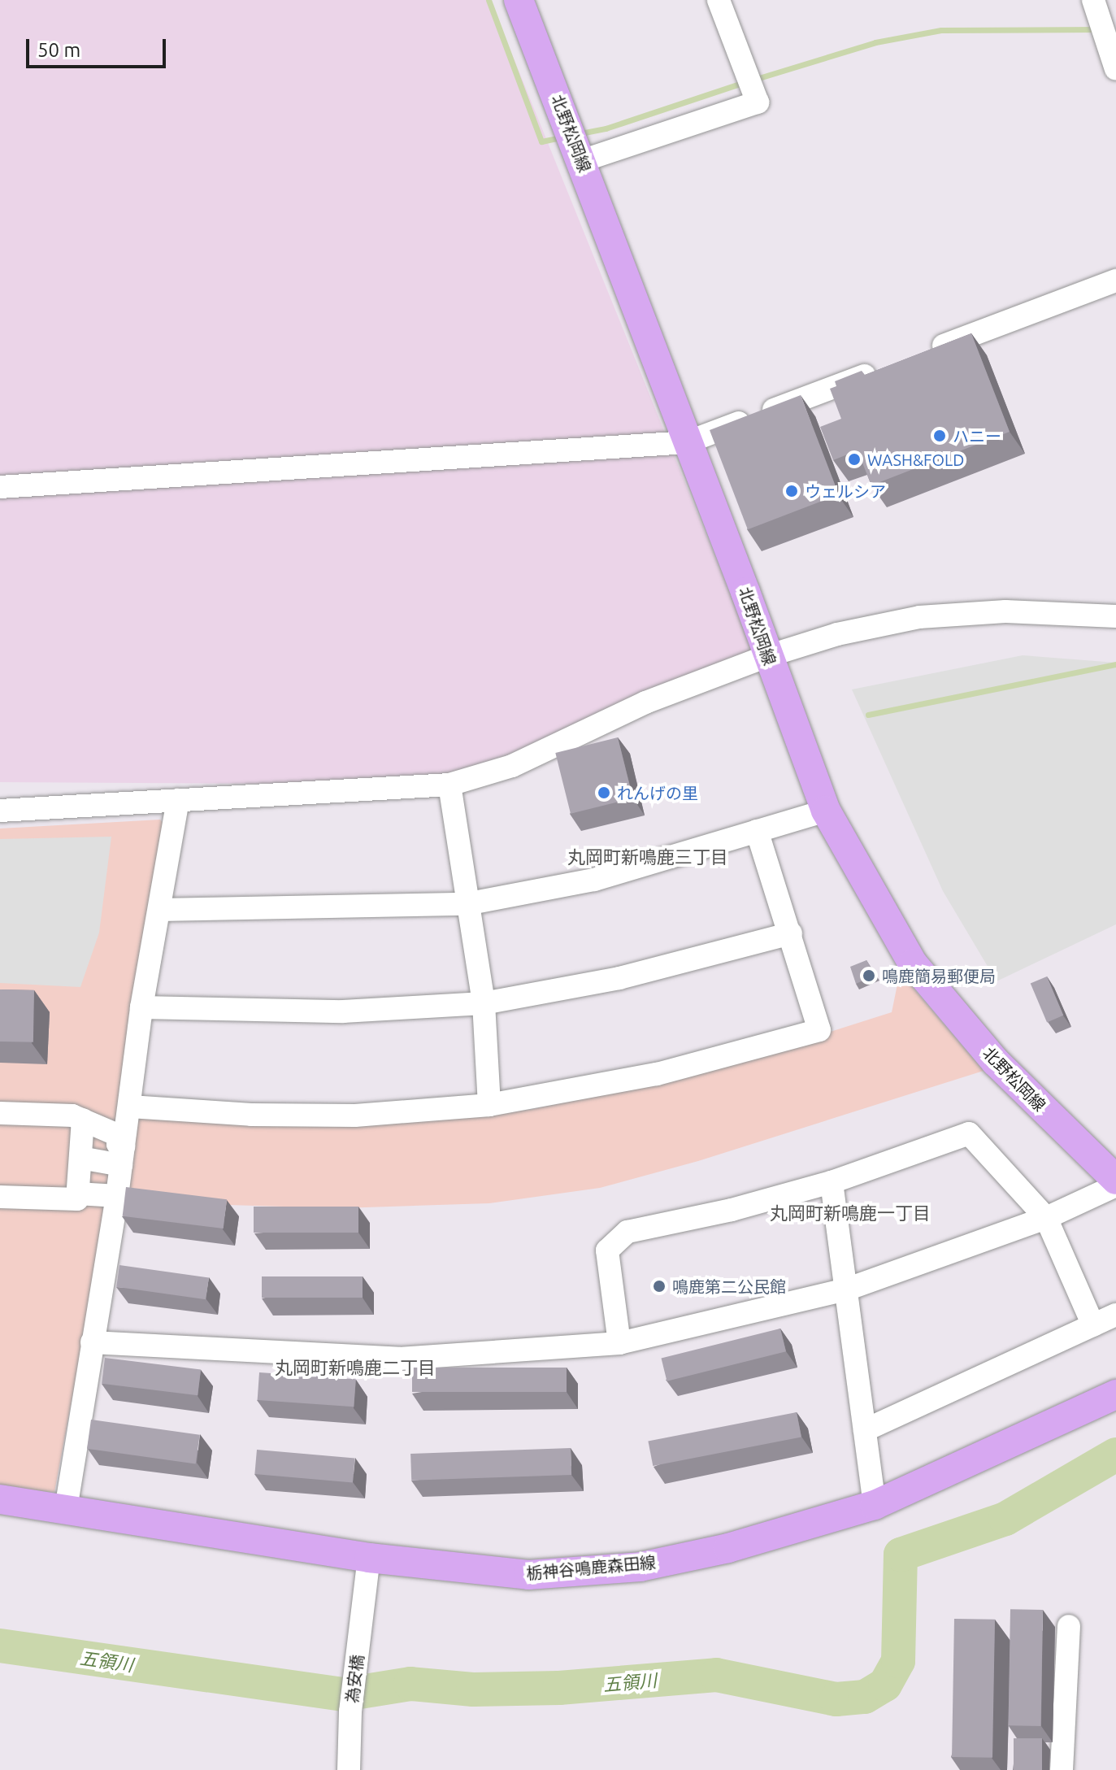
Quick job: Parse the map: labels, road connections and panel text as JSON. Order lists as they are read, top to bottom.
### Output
{
  "streets": {
    "main road": ["北野松岡線", "栃神谷鳴鹿森田線"],
    "street": ["為安橋"]
  },
  "crossings": [
    ["栃神谷鳴鹿森田線", "為安橋"]
  ],
  "districts": ["丸岡町新鳴鹿三丁目", "丸岡町新鳴鹿一丁目", "丸岡町新鳴鹿二丁目"],
  "water": ["五領川"],
  "places": [
    "ハニー",
    "WASH&FOLD",
    "ウェルシア",
    "れんげの里",
    "鳴鹿簡易郵便局",
    "鳴鹿第二公民館"
  ],
  "scale_bar": "50 m"
}
